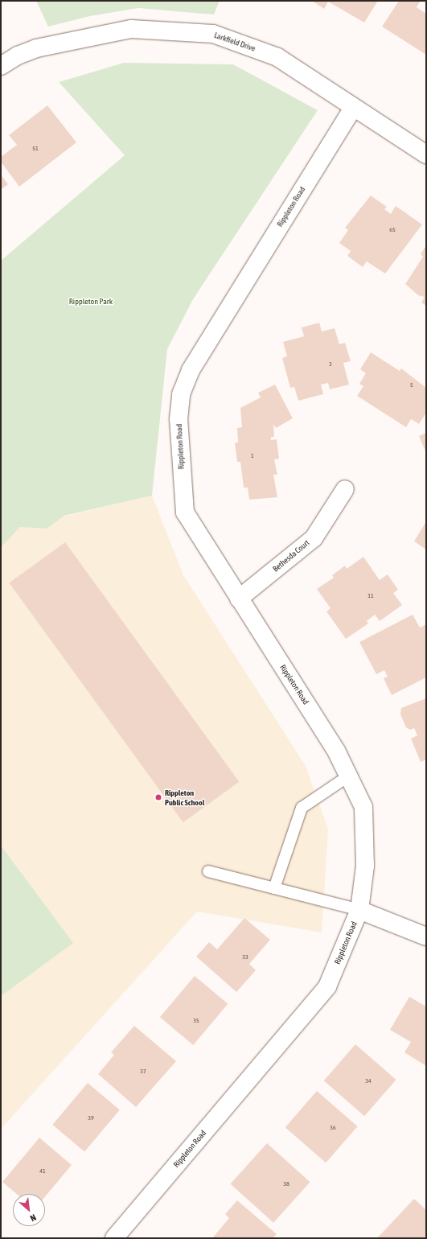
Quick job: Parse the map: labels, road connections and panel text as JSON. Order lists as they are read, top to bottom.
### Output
{
  "streets": {
    "street": ["Larkfield Drive", "Rippleton Road", "Bethesda Court"]
  },
  "crossings": [
    ["Larkfield Drive", "Rippleton Road"],
    ["Rippleton Road", "Bethesda Court"]
  ],
  "parks": ["Rippleton Park"],
  "places": ["Rippleton Public School"],
  "house_numbers": [
    "51",
    "65",
    "3",
    "5",
    "1",
    "11",
    "33",
    "35",
    "37",
    "34",
    "39",
    "36",
    "41",
    "38"
  ],
  "north": "bottom right"
}
